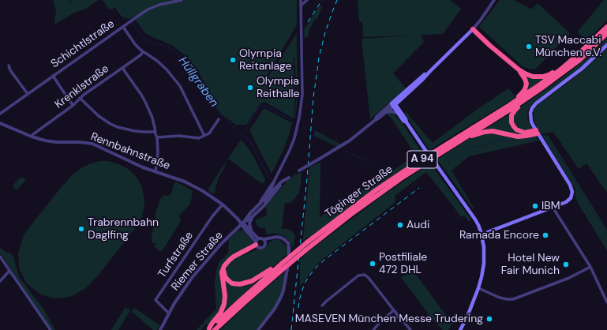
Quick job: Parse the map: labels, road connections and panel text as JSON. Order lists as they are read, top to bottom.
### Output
{
  "streets": {
    "highway": ["A 94", "Töginger Straße"],
    "street": [
      "Schichtlstraße",
      "Krenklstraße",
      "Rennbahnstraße",
      "Turfstraße",
      "Riemer Straße"
    ]
  },
  "crossings": [
    ["Krenklstraße", "Rennbahnstraße"],
    ["Rennbahnstraße", "Turfstraße"],
    ["Rennbahnstraße", "Riemer Straße"],
    ["Turfstraße", "Riemer Straße"]
  ],
  "water": ["Hüllgraben"],
  "places": [
    "TSV Maccabi München e.V.",
    "Olympia Reitanlage",
    "Olympia Reithalle",
    "IBM",
    "Audi",
    "Trabrennbahn Daglfing",
    "Ramada Encore",
    "Postfiliale 472 DHL",
    "Hotel New Fair Munich",
    "MASEVEN München Messe Trudering"
  ]
}
